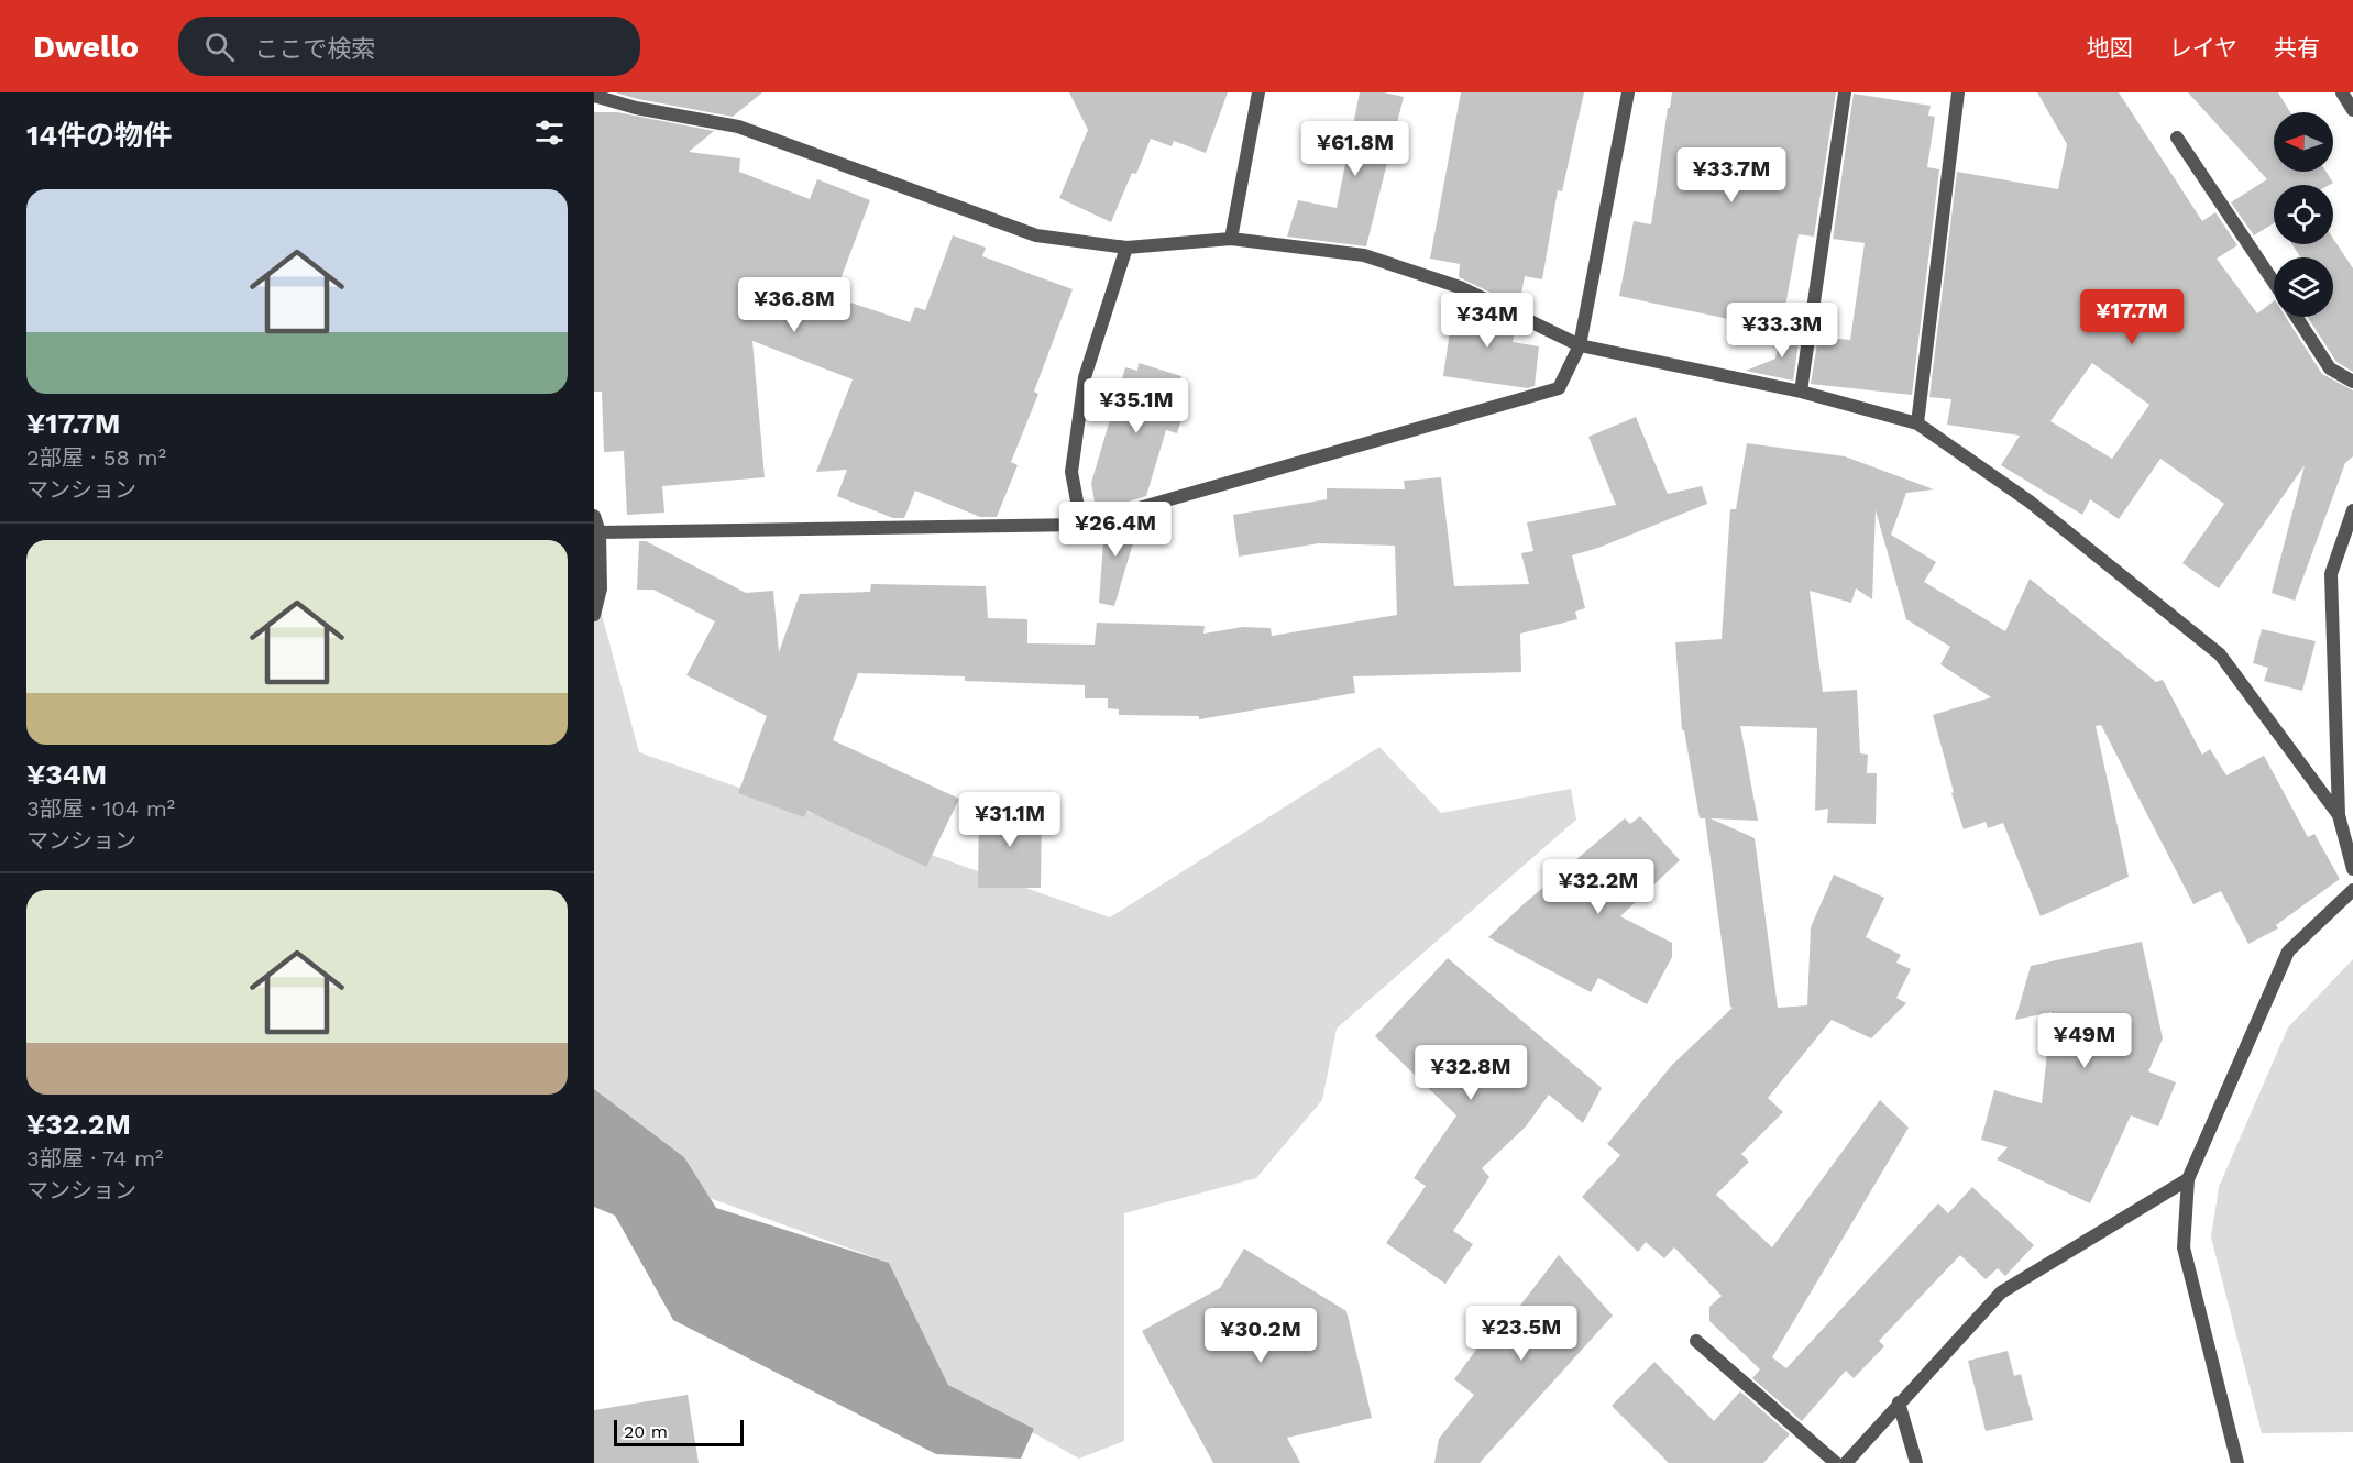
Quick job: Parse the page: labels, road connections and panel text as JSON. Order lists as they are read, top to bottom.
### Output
{
  "scale_bar": "20 m",
  "north": "left",
  "page": {
    "header": "Dwello",
    "search": "ここで検索",
    "nav": ["地図", "レイヤ", "共有"],
    "heading": "14件の物件",
    "price": [
      "¥61.8M",
      "¥33.7M",
      "¥36.8M",
      "¥17.7M",
      "¥34M",
      "¥33.3M",
      "¥35.1M",
      "¥26.4M",
      "¥31.1M",
      "¥32.2M",
      "¥49M",
      "¥32.8M",
      "¥23.5M",
      "¥30.2M"
    ],
    "list": [
      {
        "name": "¥17.7M",
        "note": "2部屋 · 58 m² · マンション"
      },
      {
        "name": "¥34M",
        "note": "3部屋 · 104 m² · マンション"
      },
      {
        "name": "¥32.2M",
        "note": "3部屋 · 74 m² · マンション"
      }
    ],
    "scale": "20 m"
  }
}
